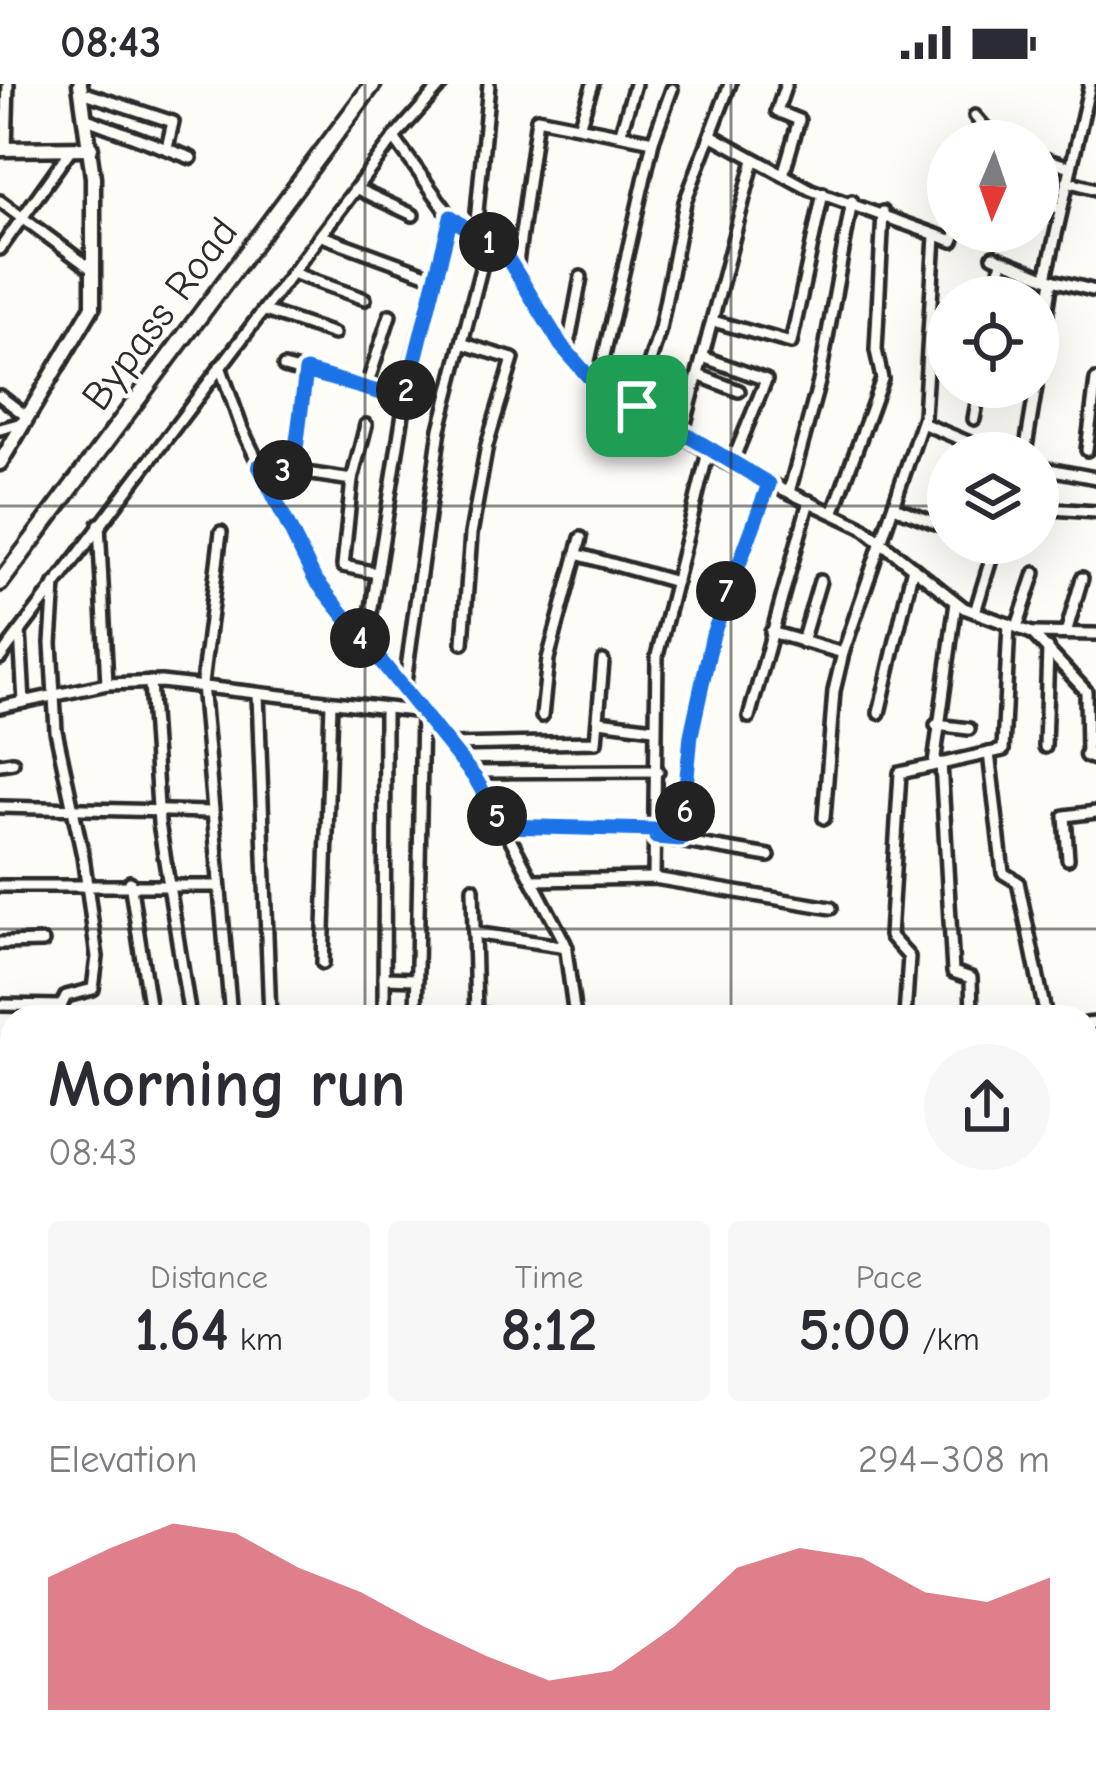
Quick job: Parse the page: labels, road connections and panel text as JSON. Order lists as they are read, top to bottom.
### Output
{
  "streets": {
    "main road": ["Bypass Road"]
  },
  "north": "bottom",
  "page": {
    "status": "08:43",
    "pins": [
      "1",
      "2",
      "3",
      "7",
      "4",
      "6",
      "5"
    ],
    "heading": ["Morning run", "08:43"],
    "stats": [
      ["Distance", "1.64 km"],
      ["Time", "8:12"],
      ["Pace", "5:00 /km"]
    ],
    "chart": ["Elevation", "294–308 m"]
  }
}
